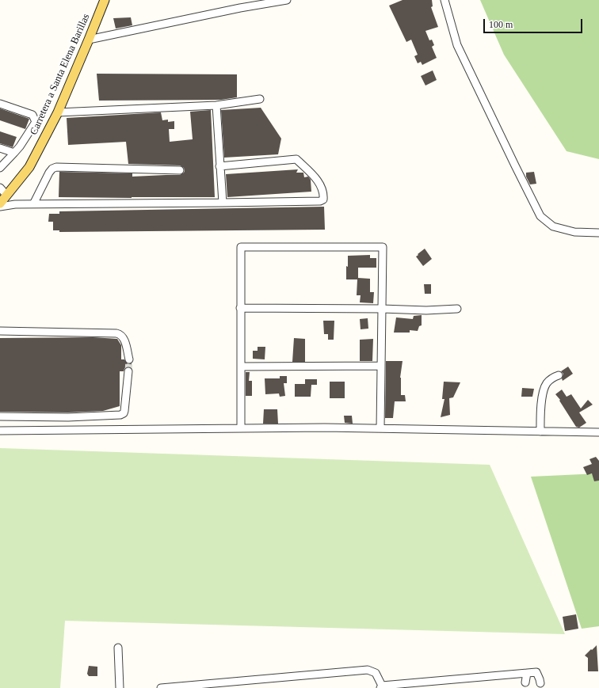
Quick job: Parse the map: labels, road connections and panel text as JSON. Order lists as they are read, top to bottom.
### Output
{
  "streets": {
    "main road": ["Carretera a Santa Elena Barillas"]
  },
  "scale_bar": "100 m"
}
